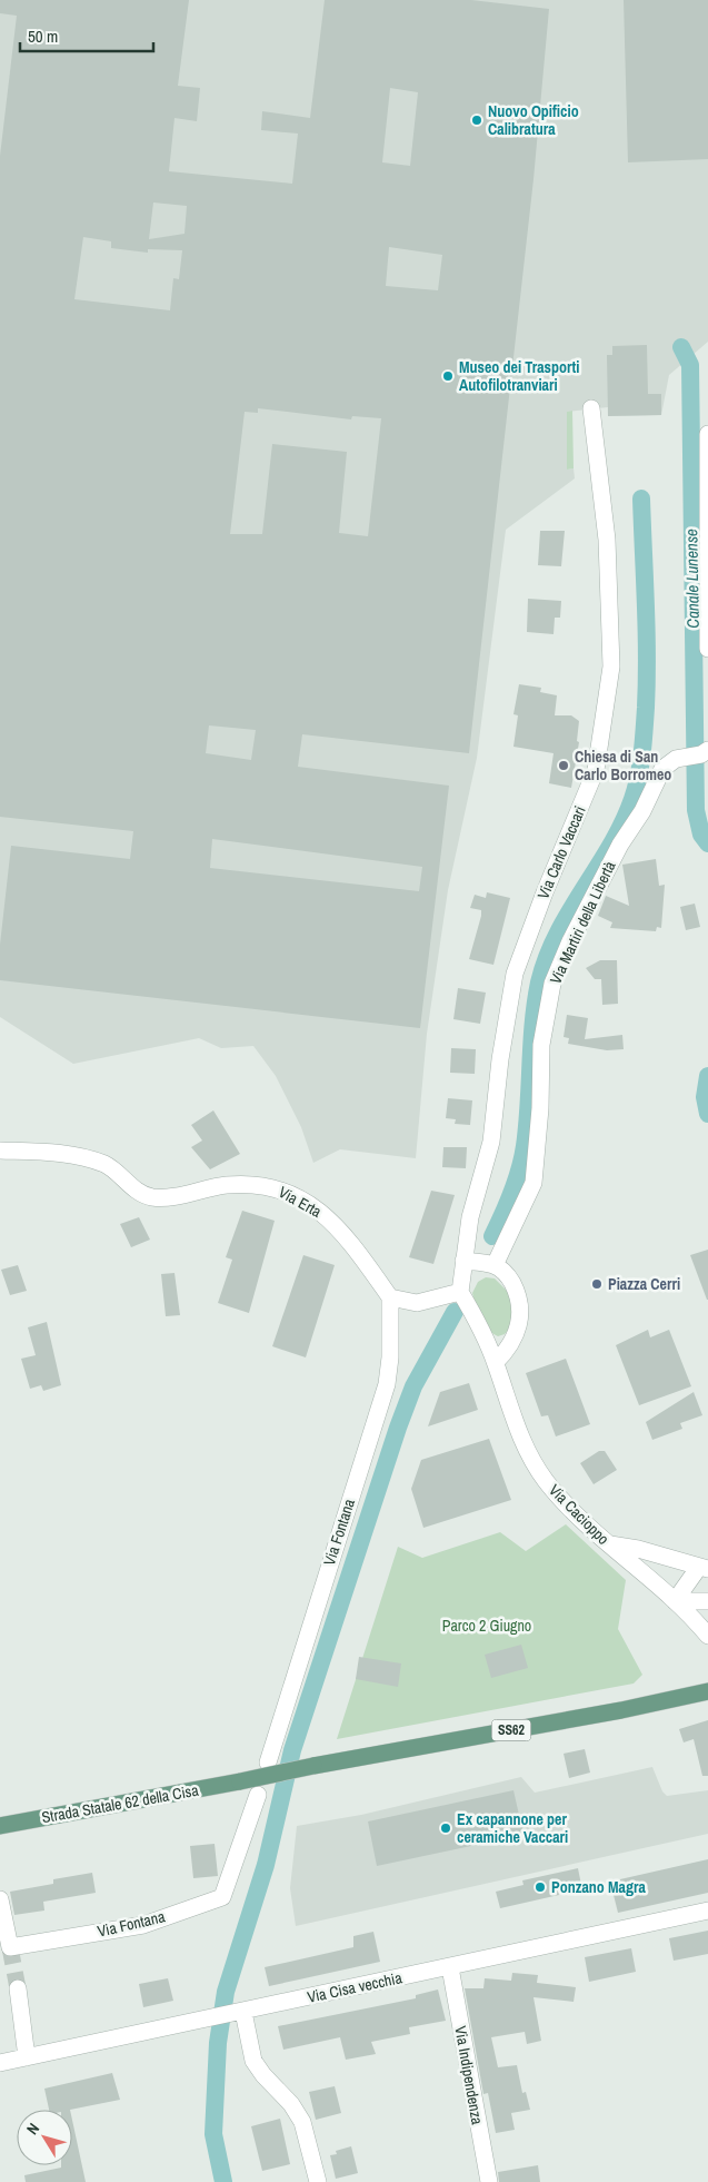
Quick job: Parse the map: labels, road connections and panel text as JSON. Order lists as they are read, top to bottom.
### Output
{
  "streets": {
    "main road": ["SS62", "Strada Statale 62 della Cisa"],
    "street": [
      "Via Carlo Vaccari",
      "Via Martiri della Libertà",
      "Via Erta",
      "Via Cacioppo",
      "Via Fontana",
      "Via Cisa vecchia",
      "Via Indipendenza"
    ]
  },
  "crossings": [
    ["Via Erta", "Via Fontana"],
    ["Via Cisa vecchia", "Via Indipendenza"]
  ],
  "water": ["Canale Lunense"],
  "parks": ["Parco 2 Giugno"],
  "places": [
    "Nuovo Opificio Calibratura",
    "Museo dei Trasporti Autofilotranviari",
    "Chiesa di San Carlo Borromeo",
    "Piazza Cerri",
    "Ex capannone per ceramiche Vaccari",
    "Ponzano Magra"
  ],
  "scale_bar": "50 m",
  "north": "top left"
}
